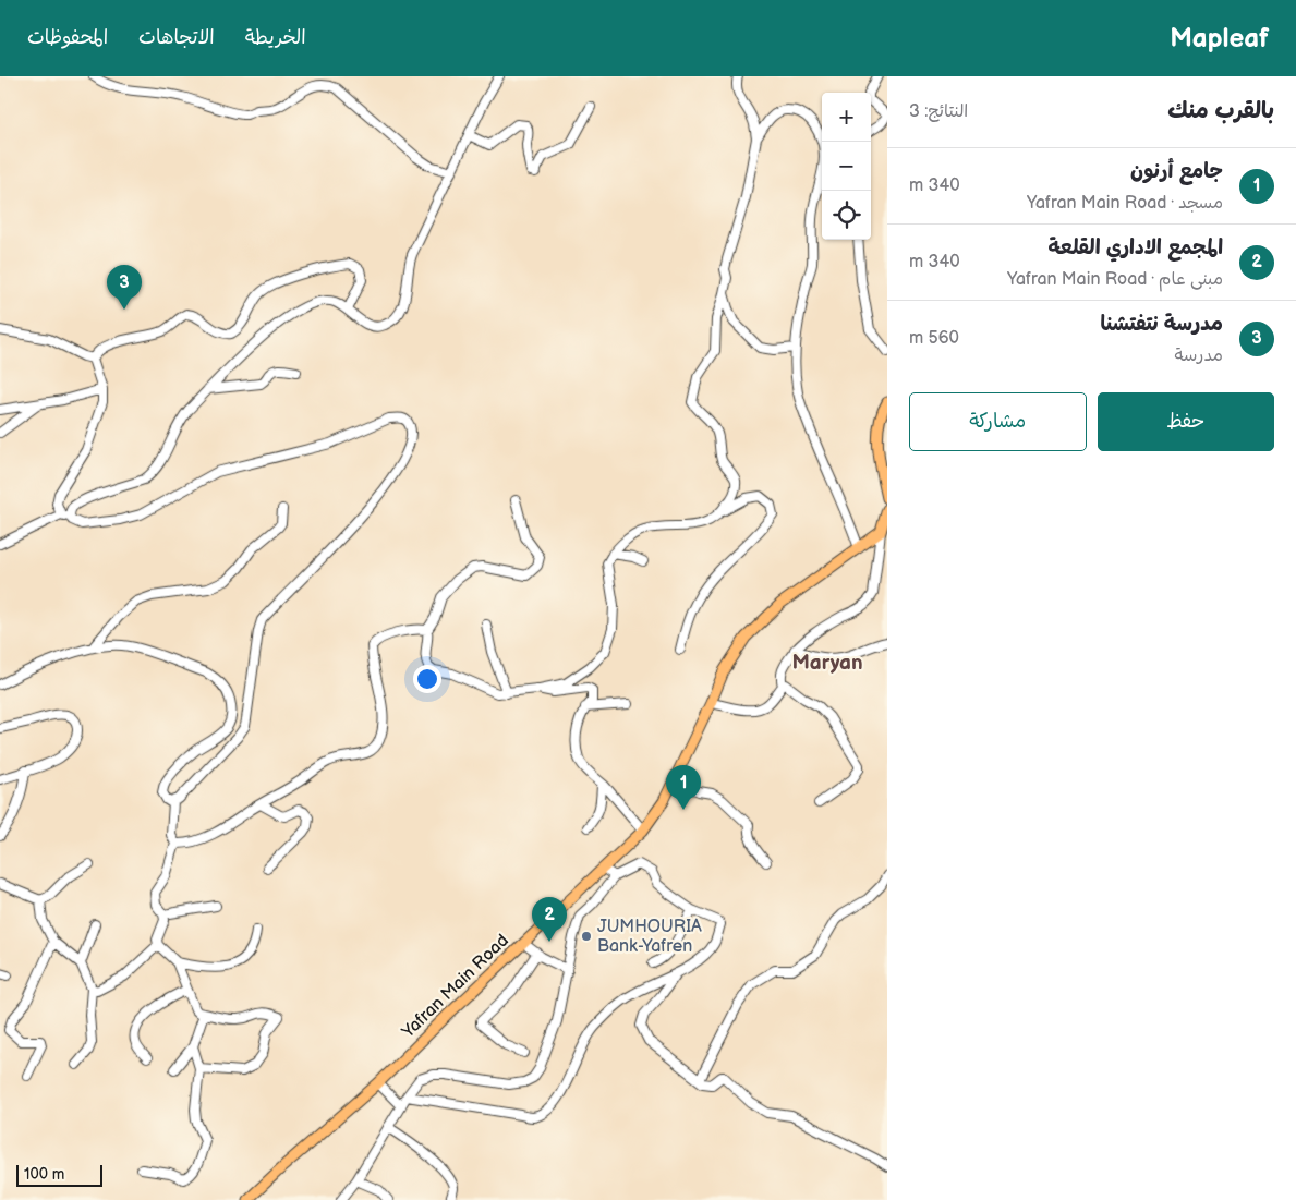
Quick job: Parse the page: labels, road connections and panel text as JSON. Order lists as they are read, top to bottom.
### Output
{
  "streets": {
    "main road": ["Yafran Main Road"]
  },
  "districts": ["Maryan"],
  "places": ["JUMHOURIA Bank-Yafren"],
  "scale_bar": "100 m",
  "page": {
    "header": "Mapleaf",
    "nav": ["الخريطة", "الاتجاهات", "المحفوظات"],
    "heading": ["بالقرب منك", "النتائج: 3"],
    "map_buttons": ["+", "−"],
    "list": [
      {
        "mark": "1",
        "name": "جامع أرنون",
        "note": "مسجد · Yafran Main Road",
        "value": "340 m"
      },
      {
        "mark": "2",
        "name": "المجمع الاداري القلعة",
        "note": "مبنى عام · Yafran Main Road",
        "value": "340 m"
      },
      {
        "mark": "3",
        "name": "مدرسة نتفتشنا",
        "note": "مدرسة",
        "value": "560 m"
      }
    ],
    "pins": ["3", "1", "2"],
    "buttons": ["حفظ", "مشاركة"],
    "scale": "100 m"
  }
}
